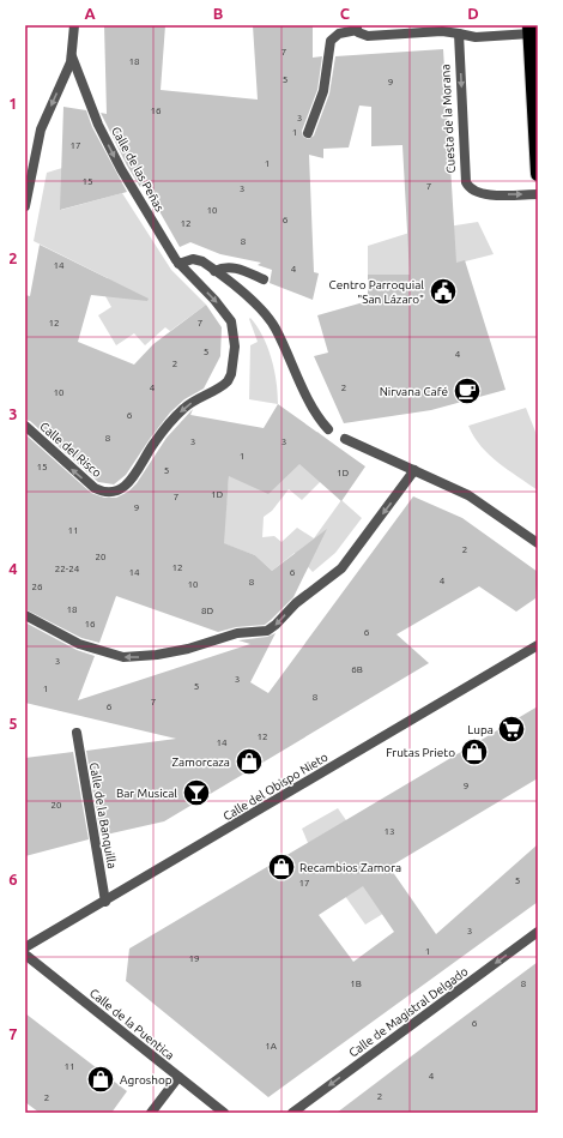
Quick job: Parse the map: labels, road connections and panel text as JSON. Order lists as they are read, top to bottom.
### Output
{
  "streets": {
    "street": [
      "Cuesta de la Morana",
      "Calle de las Peñas",
      "Calle del Risco",
      "Calle del Obispo Nieto",
      "Calle de la Banquilla",
      "Calle de Magistral Delgado",
      "Calle de la Puentica"
    ]
  },
  "crossings": [
    ["Calle de las Peñas", "Calle del Risco"],
    ["Calle del Obispo Nieto", "Calle de la Banquilla"]
  ],
  "one_way": ["Calle de Magistral Delgado"],
  "places": {
    "public building": ["Centro Parroquial \"San Lázaro\""],
    "cafe": ["Nirvana Café"],
    "supermarket": ["Lupa"],
    "shop": [
      "Frutas Prieto",
      "Zamorcaza",
      "Recambios Zamora",
      "Agroshop"
    ],
    "bar": ["Bar Musical"]
  },
  "house_numbers": [
    "7",
    "18",
    "5",
    "9",
    "16",
    "3",
    "1",
    "17",
    "1",
    "15",
    "7",
    "3",
    "10",
    "6",
    "12",
    "8",
    "14",
    "4",
    "12",
    "7",
    "5",
    "4",
    "2",
    "4",
    "2",
    "10",
    "6",
    "8",
    "3",
    "3",
    "1",
    "15",
    "5",
    "1D",
    "1D",
    "7",
    "9",
    "11",
    "2",
    "20",
    "12",
    "22-24",
    "14",
    "6",
    "4",
    "8",
    "10",
    "26",
    "18",
    "8D",
    "16",
    "6",
    "3",
    "6B",
    "3",
    "5",
    "1",
    "8",
    "7",
    "6",
    "12",
    "14",
    "9",
    "20",
    "13",
    "5",
    "17",
    "3",
    "1",
    "19",
    "1B",
    "8",
    "6",
    "1A",
    "11",
    "4",
    "2",
    "2"
  ],
  "grid": {
    "columns": [
      "A",
      "B",
      "C",
      "D"
    ],
    "rows": [
      "1",
      "2",
      "3",
      "4",
      "5",
      "6",
      "7"
    ]
  }
}
